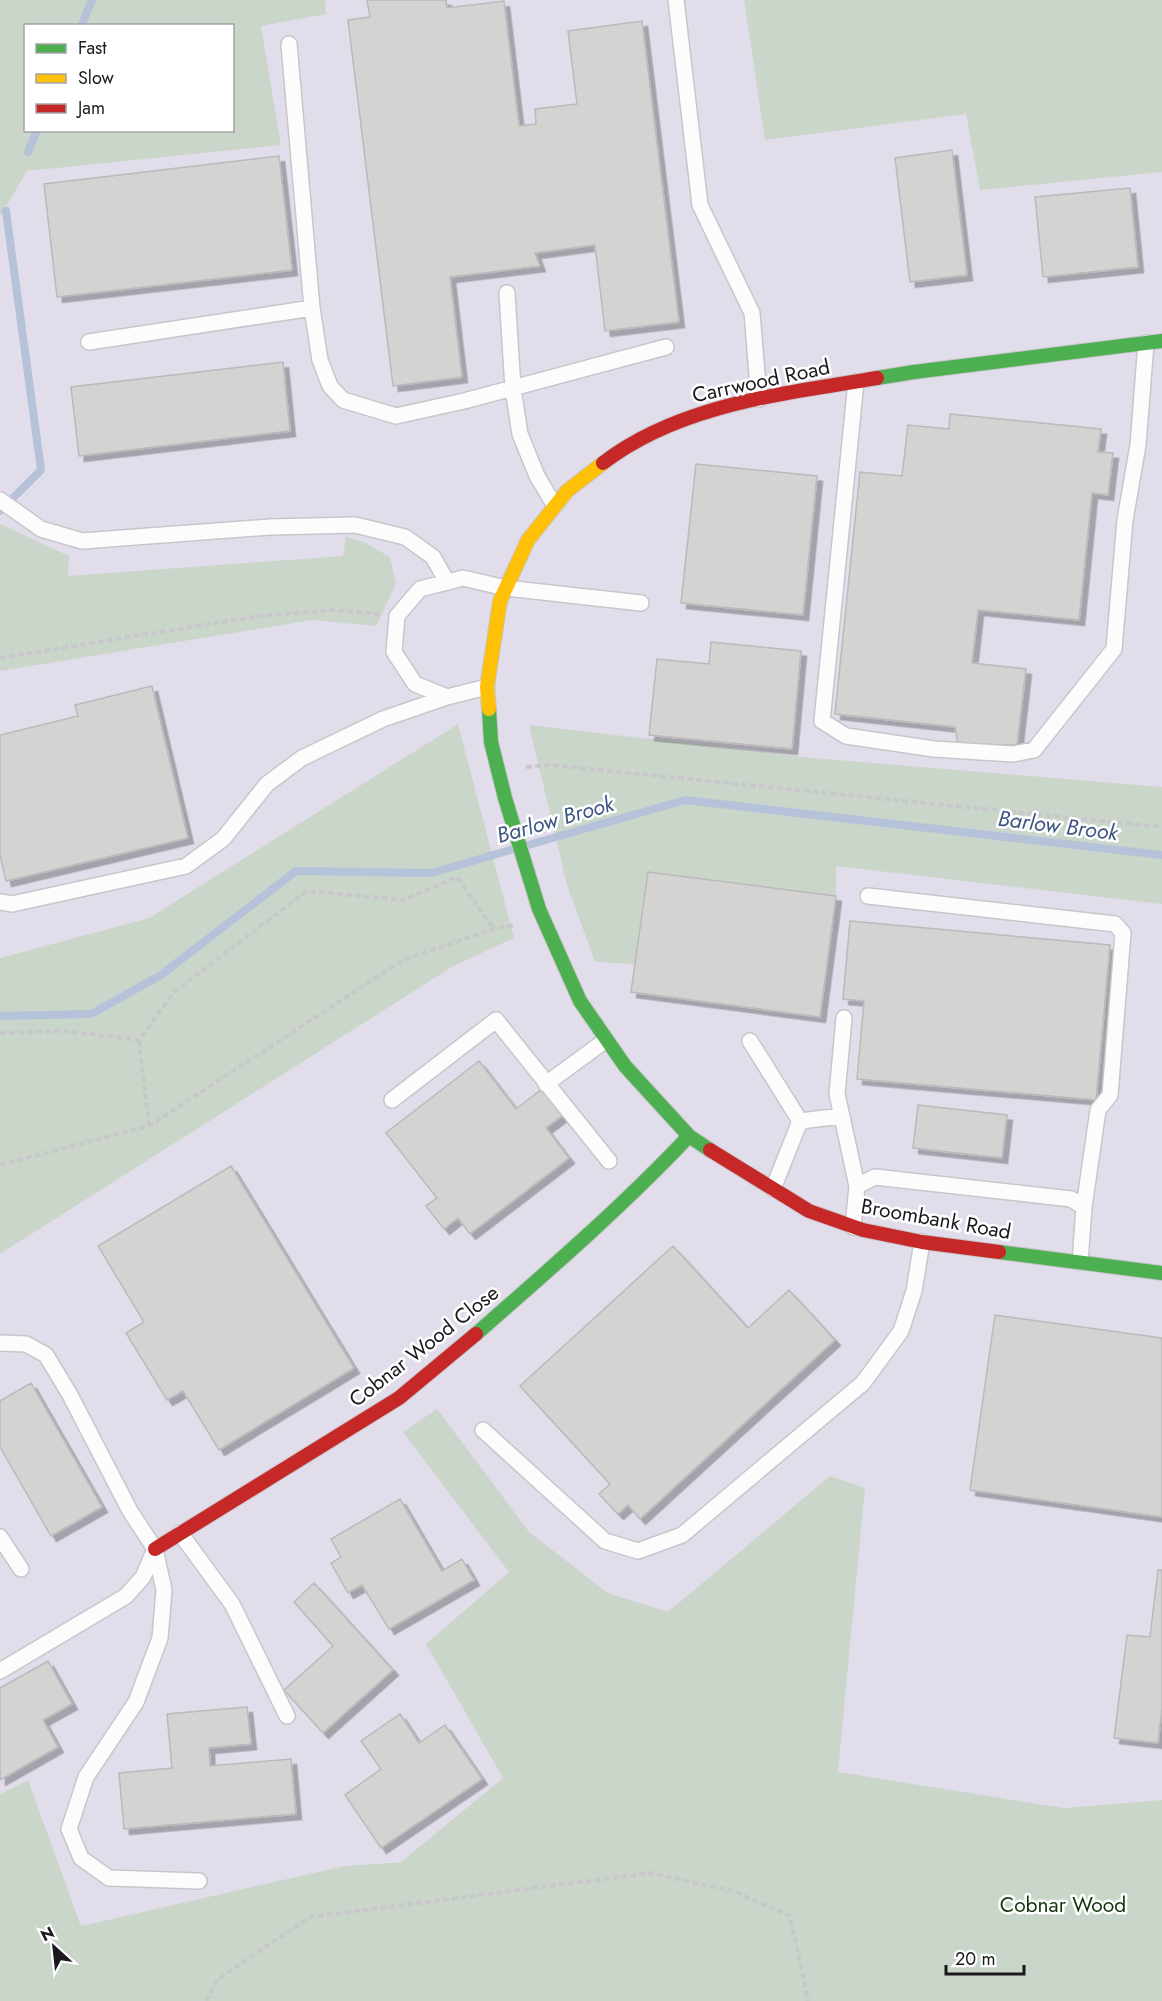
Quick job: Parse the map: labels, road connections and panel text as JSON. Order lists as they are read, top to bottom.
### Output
{
  "streets": {
    "street": ["Carrwood Road", "Broombank Road", "Cobnar Wood Close"]
  },
  "crossings": [
    ["Carrwood Road", "Broombank Road"],
    ["Broombank Road", "Cobnar Wood Close"]
  ],
  "water": ["Barlow Brook"],
  "parks": ["Cobnar Wood"],
  "legend": ["Fast", "Slow", "Jam"],
  "scale_bar": "20 m",
  "north": "top left"
}
